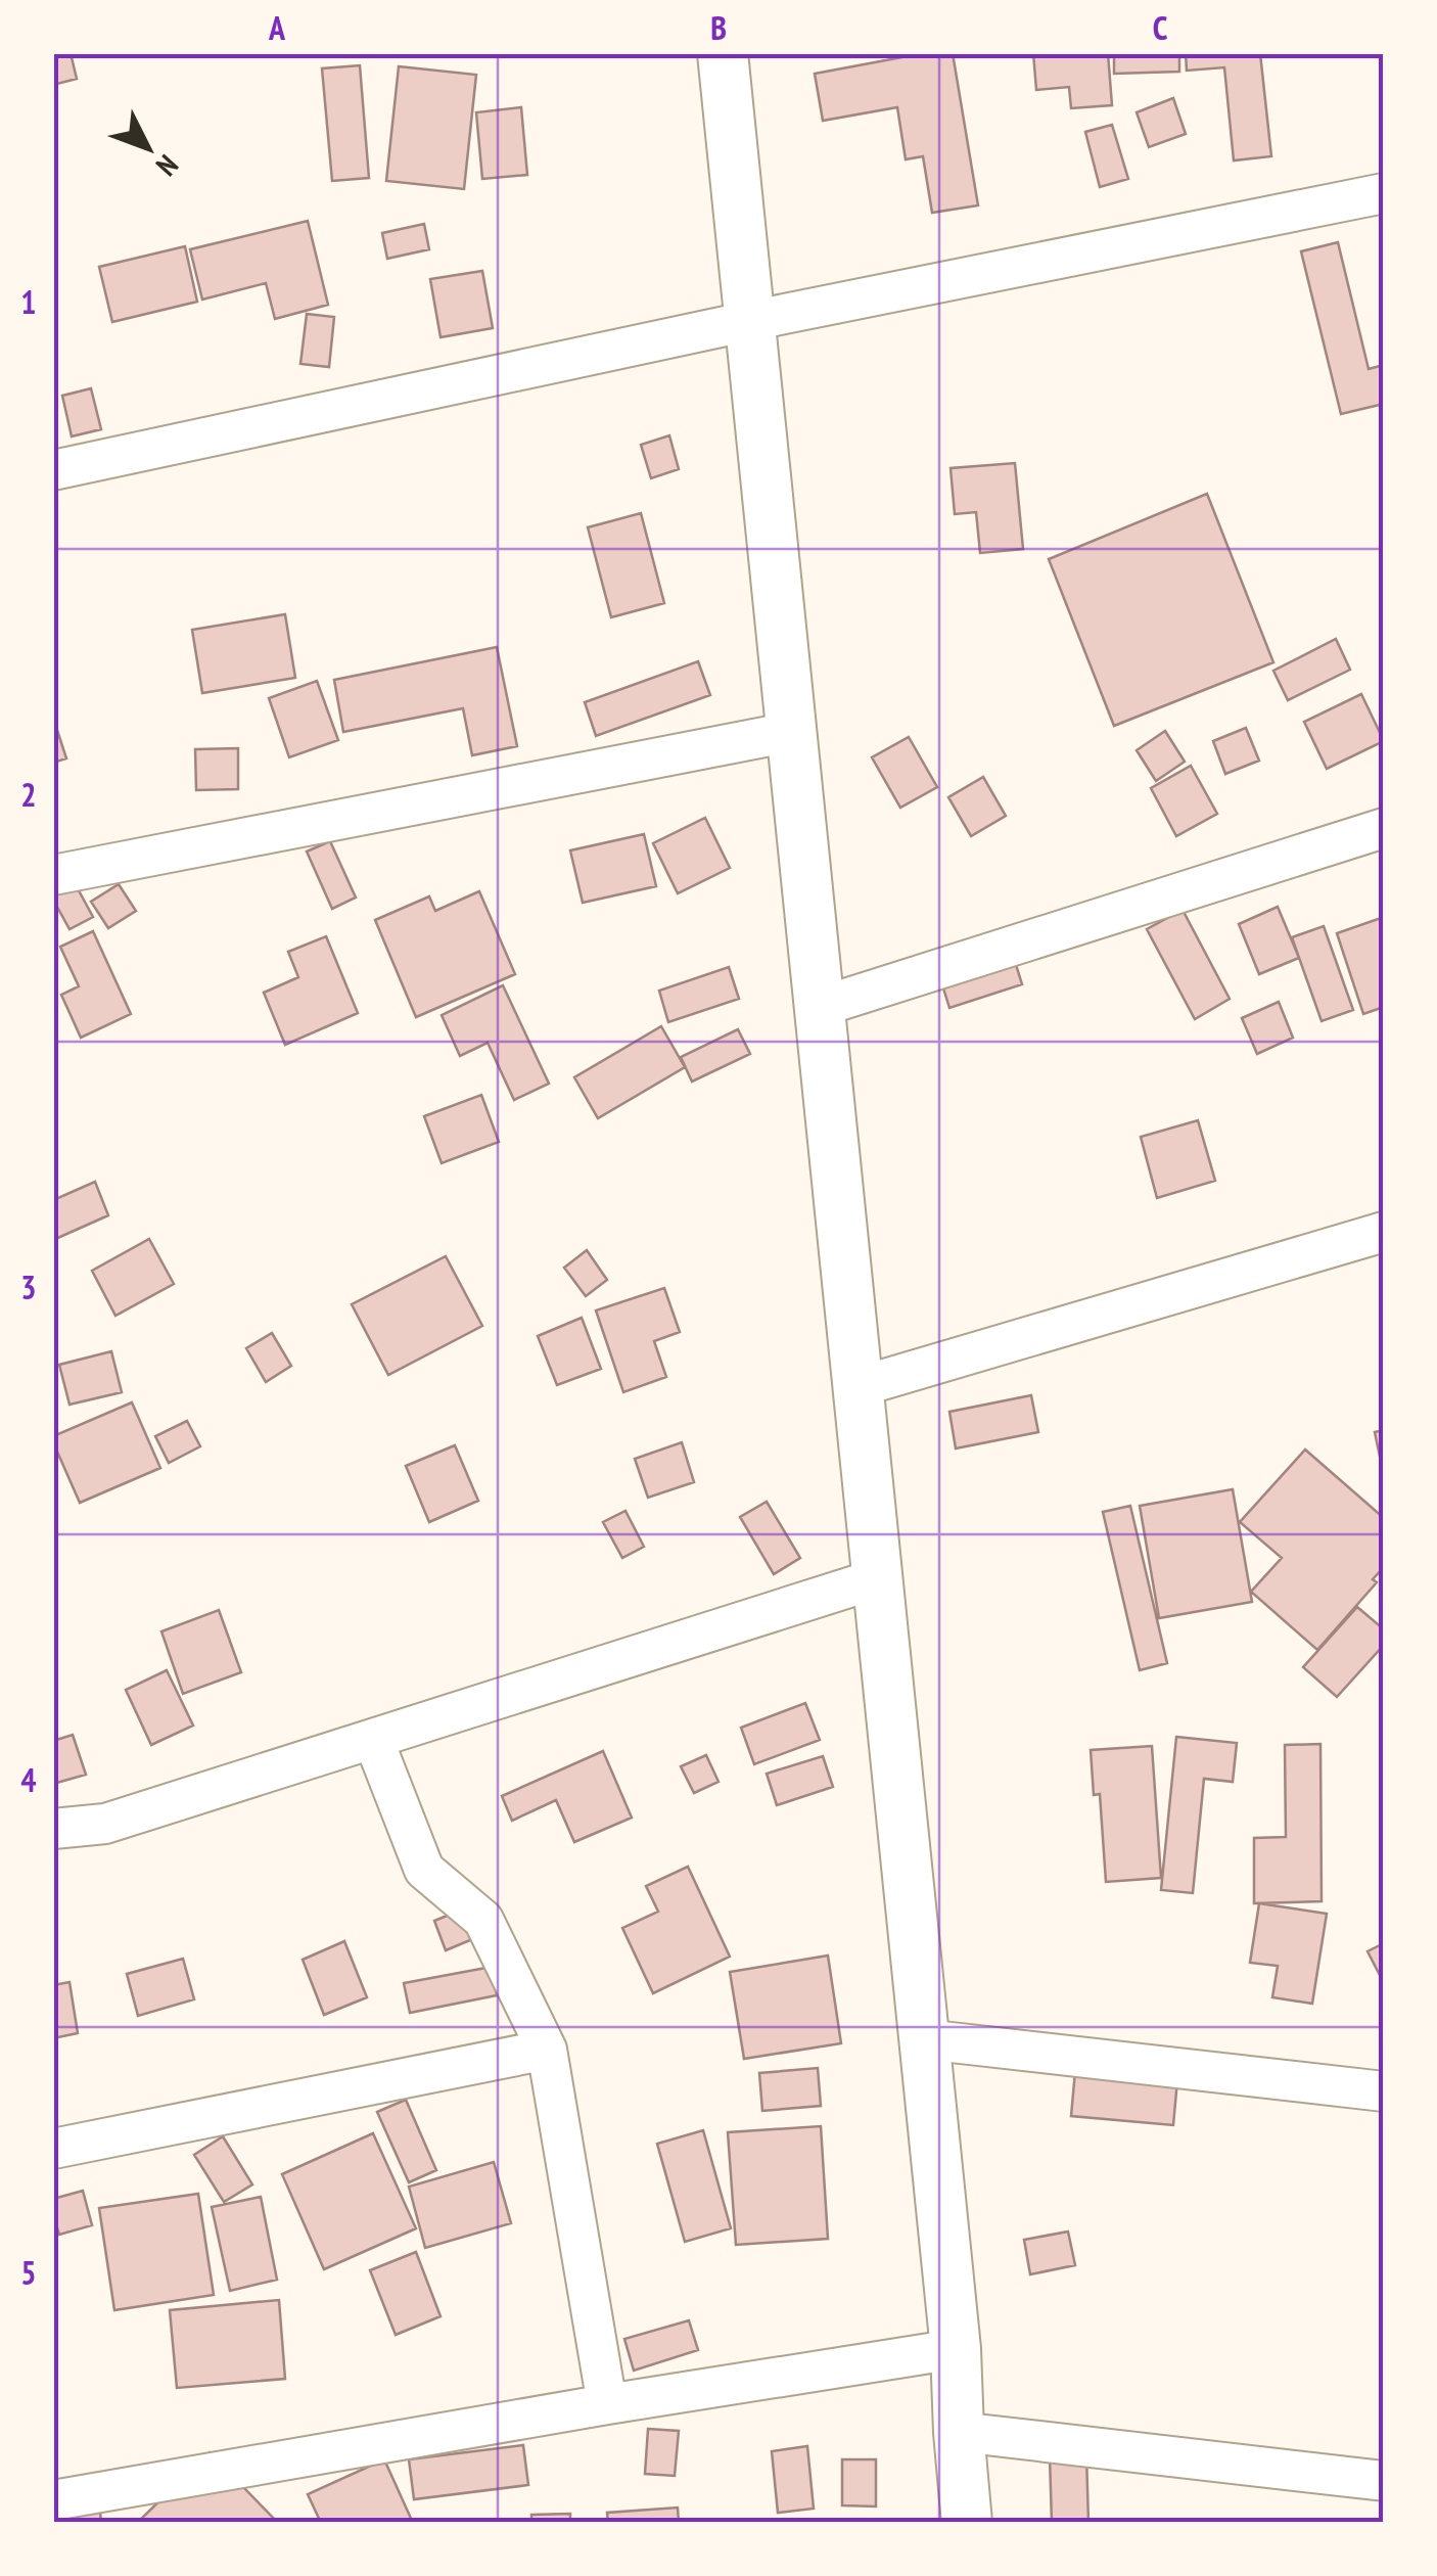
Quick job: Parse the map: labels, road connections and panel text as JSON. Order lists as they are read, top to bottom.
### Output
{
  "north": "bottom right",
  "grid": {
    "columns": ["A", "B", "C"],
    "rows": [
      "1",
      "2",
      "3",
      "4",
      "5"
    ]
  }
}
